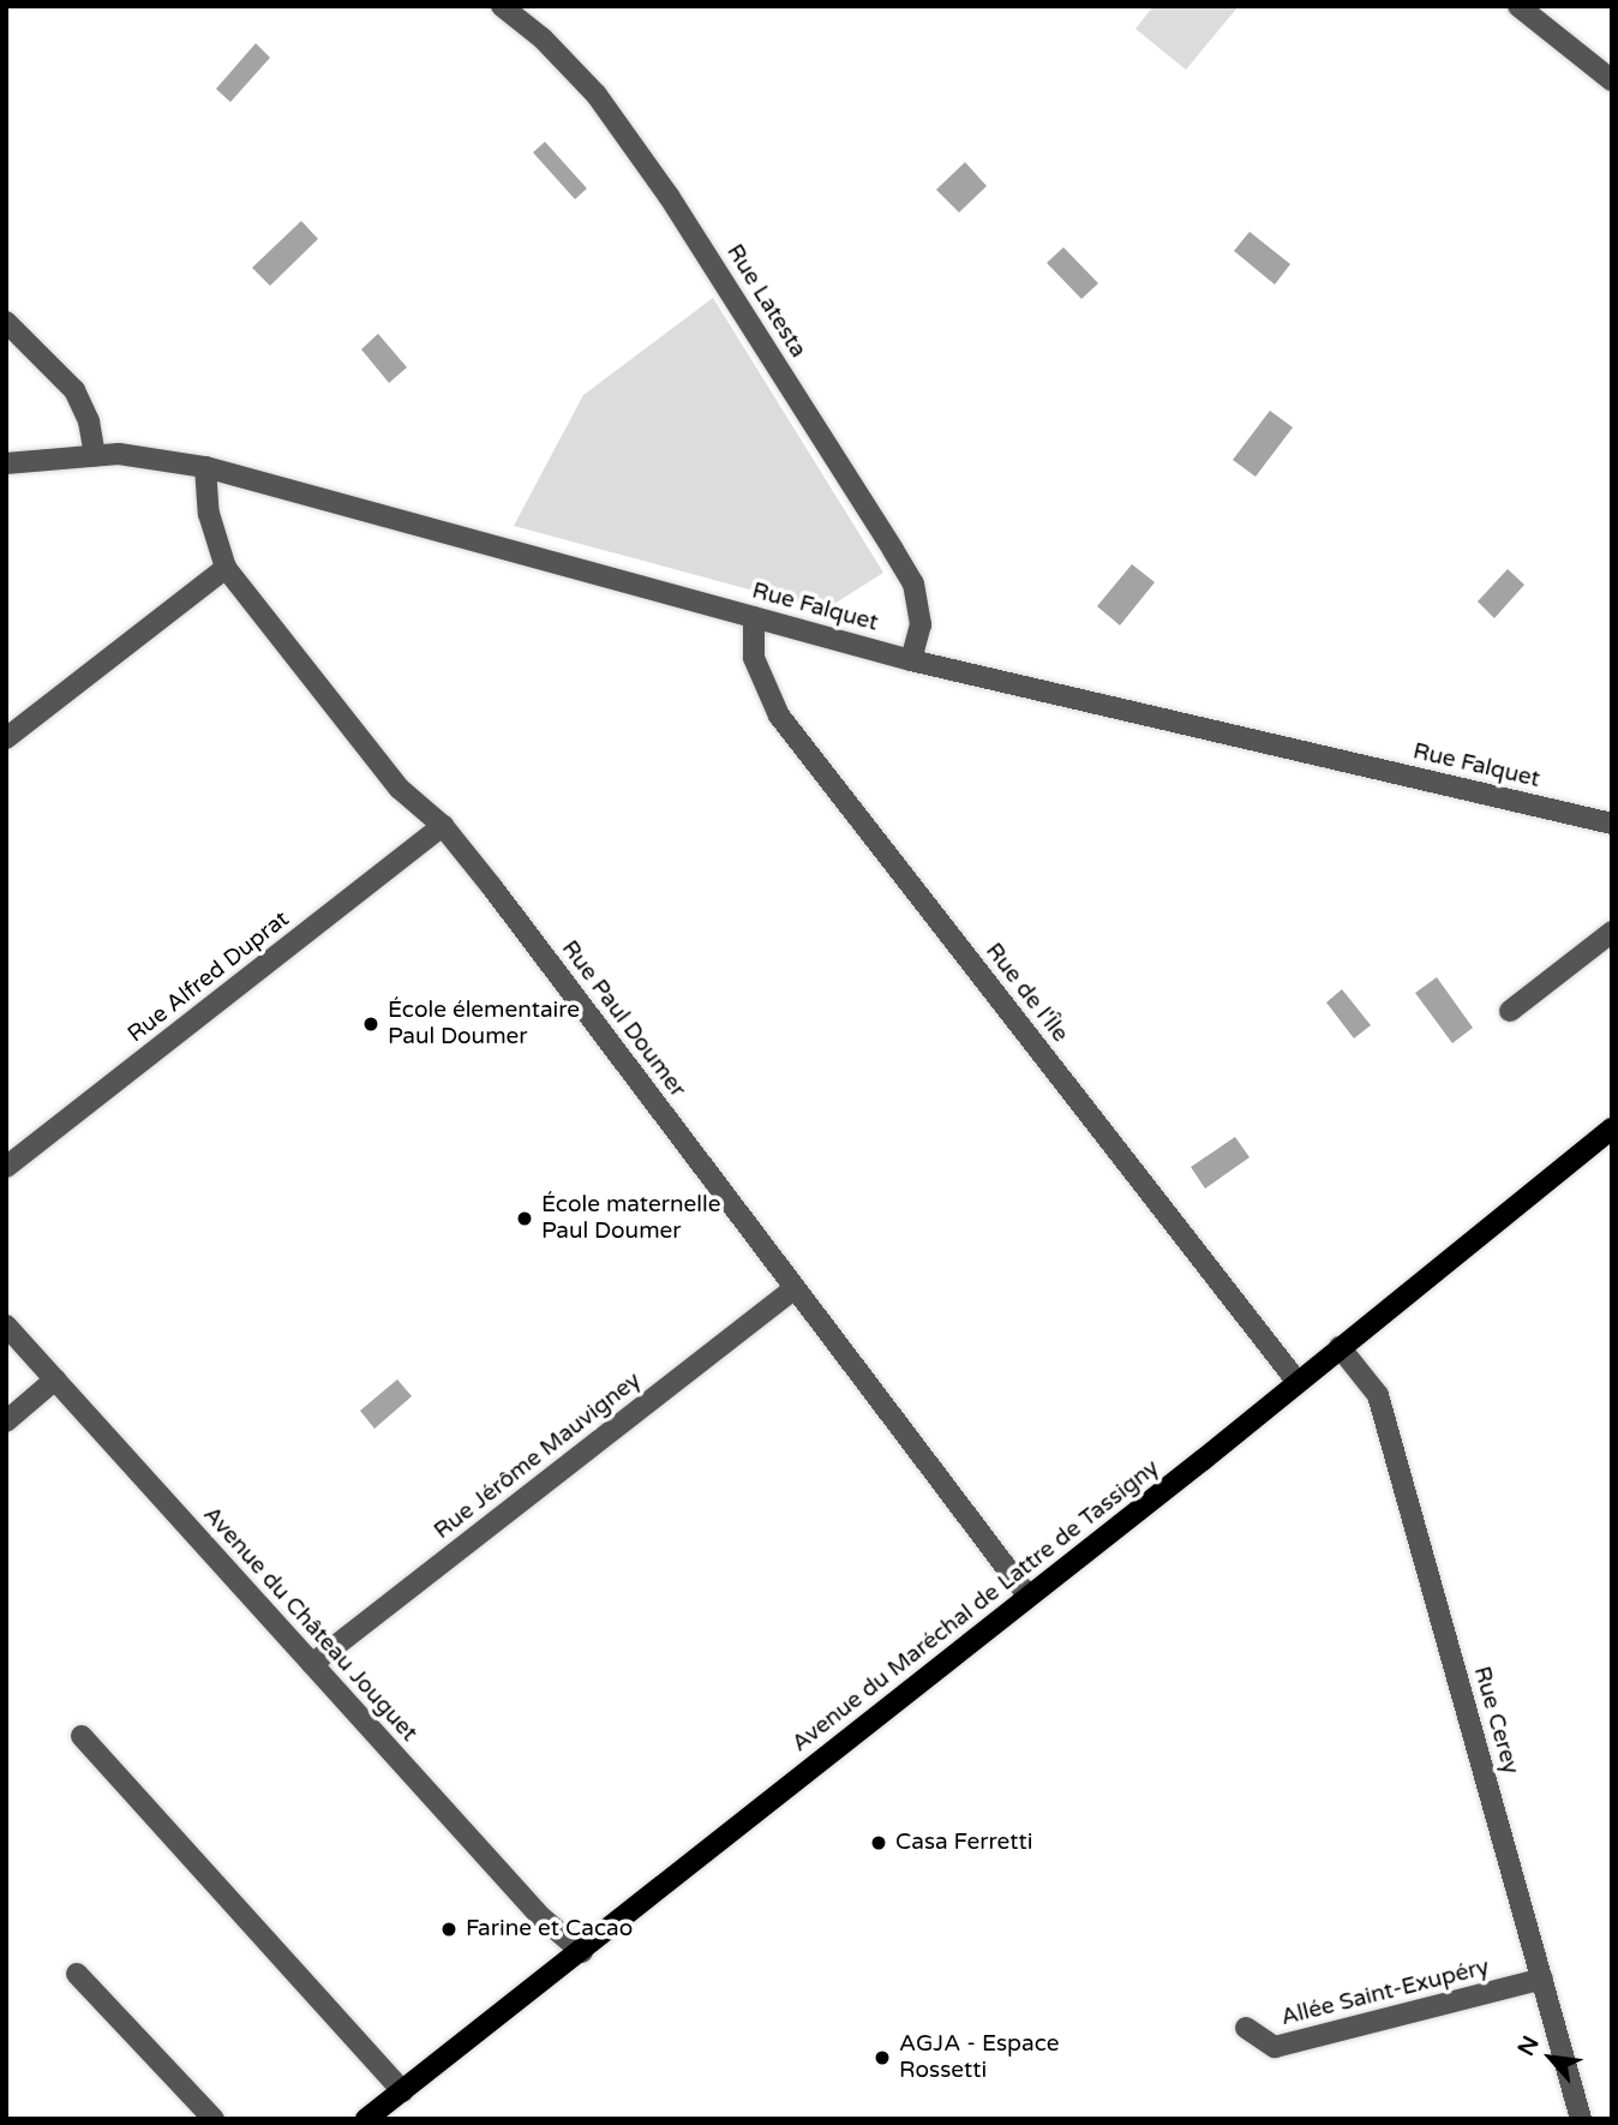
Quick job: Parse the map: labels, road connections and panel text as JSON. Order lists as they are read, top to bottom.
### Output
{
  "streets": {
    "main road": ["Avenue du Maréchal de Lattre de Tassigny"],
    "street": [
      "Rue Latesta",
      "Rue Falquet",
      "Rue Alfred Duprat",
      "Rue de l'Île",
      "Rue Paul Doumer",
      "Rue Jérôme Mauvigney",
      "Avenue du Château Jouguet",
      "Rue Cerey",
      "Allée Saint-Exupéry"
    ]
  },
  "crossings": [
    ["Rue Latesta", "Rue Falquet"],
    ["Rue Falquet", "Rue de l'Île"],
    ["Rue Falquet", "Rue Paul Doumer"],
    ["Rue Alfred Duprat", "Rue Paul Doumer"],
    ["Rue de l'Île", "Avenue du Maréchal de Lattre de Tassigny"],
    ["Rue Paul Doumer", "Rue Jérôme Mauvigney"],
    ["Rue Paul Doumer", "Avenue du Maréchal de Lattre de Tassigny"],
    ["Rue Jérôme Mauvigney", "Avenue du Château Jouguet"],
    ["Avenue du Maréchal de Lattre de Tassigny", "Avenue du Château Jouguet"],
    ["Avenue du Maréchal de Lattre de Tassigny", "Rue Cerey"],
    ["Rue Cerey", "Allée Saint-Exupéry"]
  ],
  "places": [
    "École élementaire Paul Doumer",
    "École maternelle Paul Doumer",
    "Casa Ferretti",
    "Farine et Cacao",
    "AGJA - Espace Rossetti"
  ],
  "north": "top left"
}
